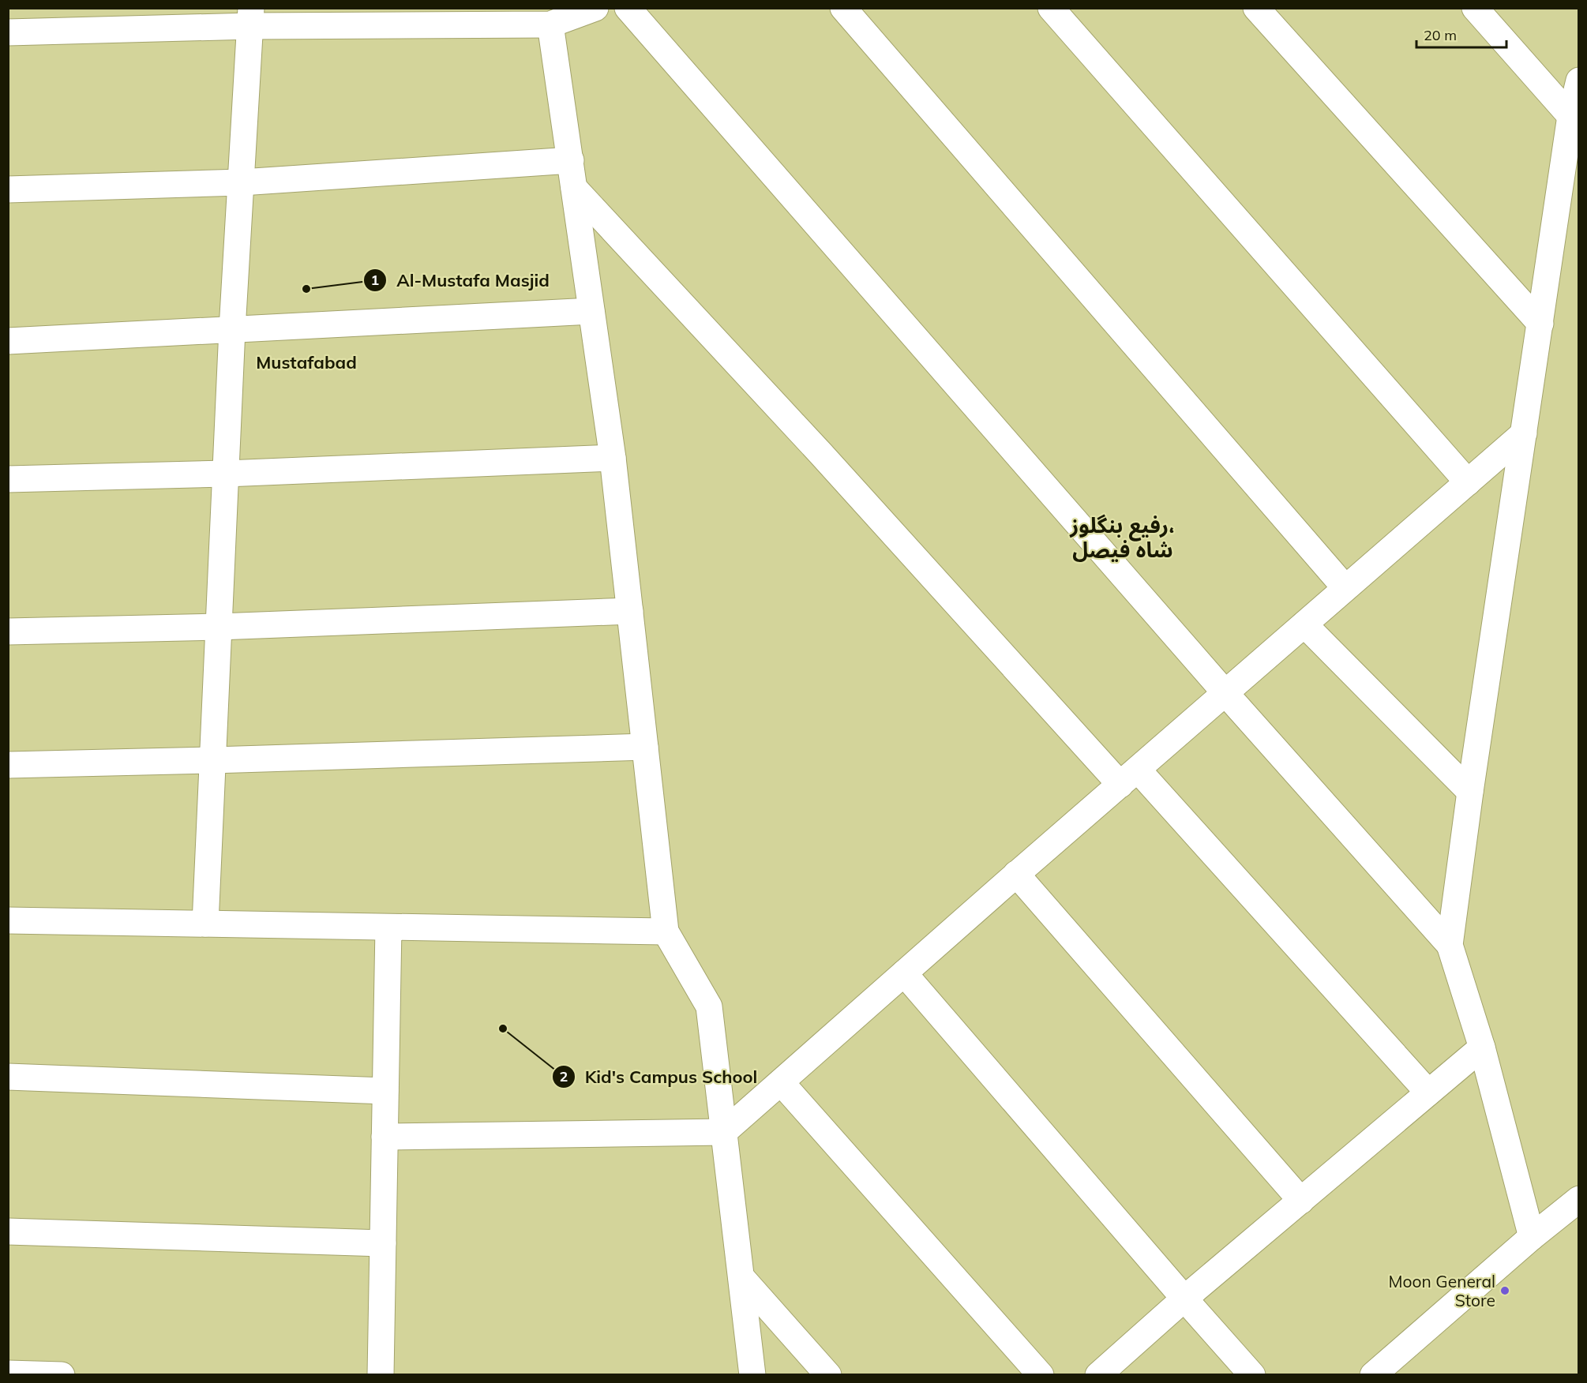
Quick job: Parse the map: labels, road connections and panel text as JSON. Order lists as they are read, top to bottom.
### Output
{
  "districts": ["Mustafabad", "رفیع بنگلوز، شاہ فیصل"],
  "places": ["Al-Mustafa Masjid", "Kid's Campus School", "Moon General Store"],
  "scale_bar": "20 m"
}
